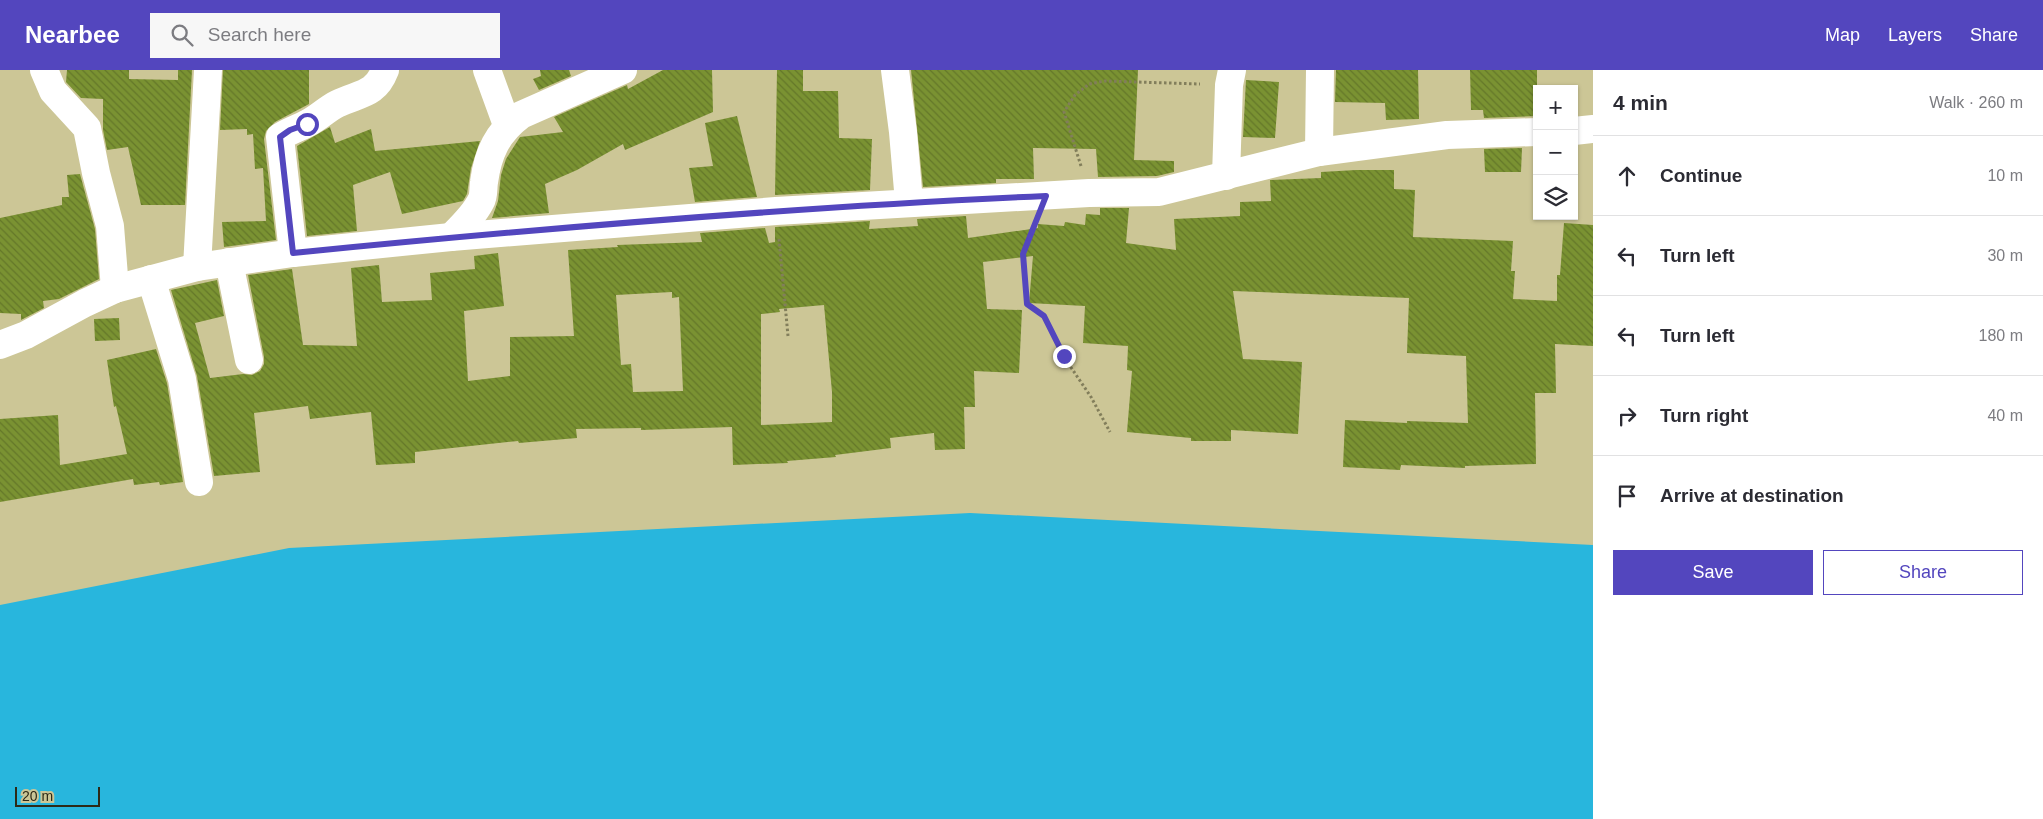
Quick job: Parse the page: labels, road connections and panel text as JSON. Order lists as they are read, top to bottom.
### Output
{
  "scale_bar": "20 m",
  "page": {
    "header": "Nearbee",
    "search": "Search here",
    "nav": ["Map", "Layers", "Share"],
    "heading": ["4 min", "Walk · 260 m"],
    "map_buttons": ["+", "−"],
    "list": [
      ["Continue", "10 m"],
      ["Turn left", "30 m"],
      ["Turn left", "180 m"],
      ["Turn right", "40 m"],
      "Arrive at destination"
    ],
    "buttons": ["Save", "Share"],
    "scale": "20 m"
  }
}
